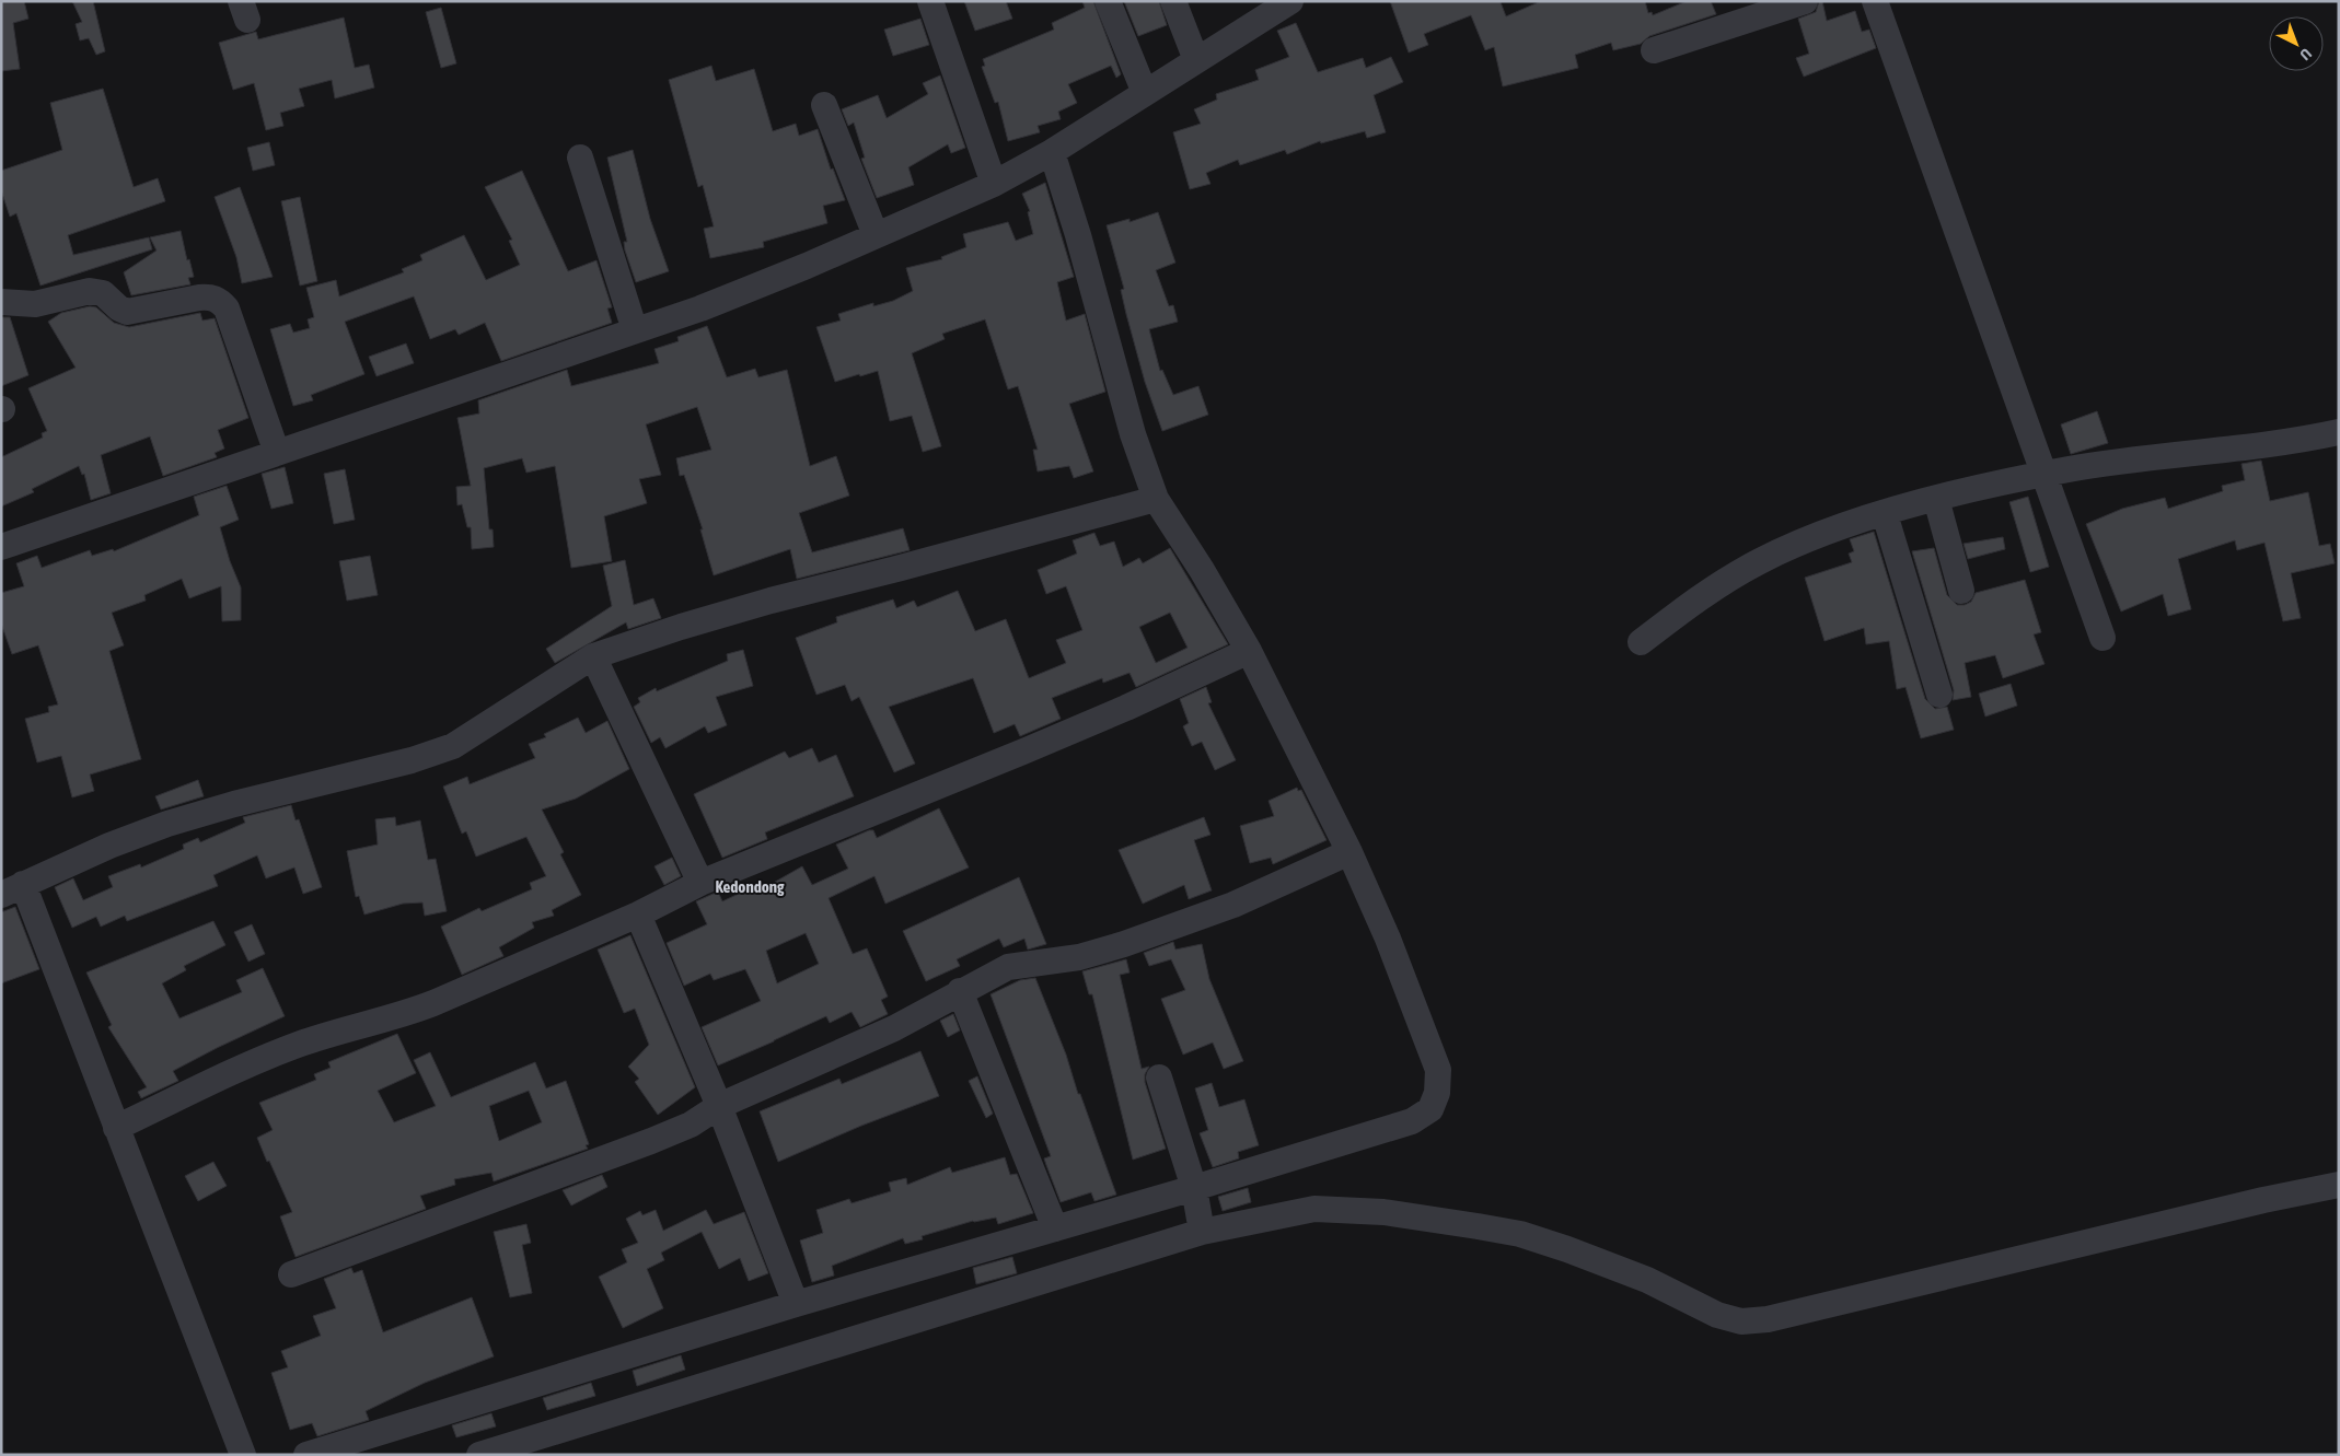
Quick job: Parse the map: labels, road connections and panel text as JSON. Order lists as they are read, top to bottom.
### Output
{
  "districts": ["Kedondong"],
  "north": "bottom right"
}
